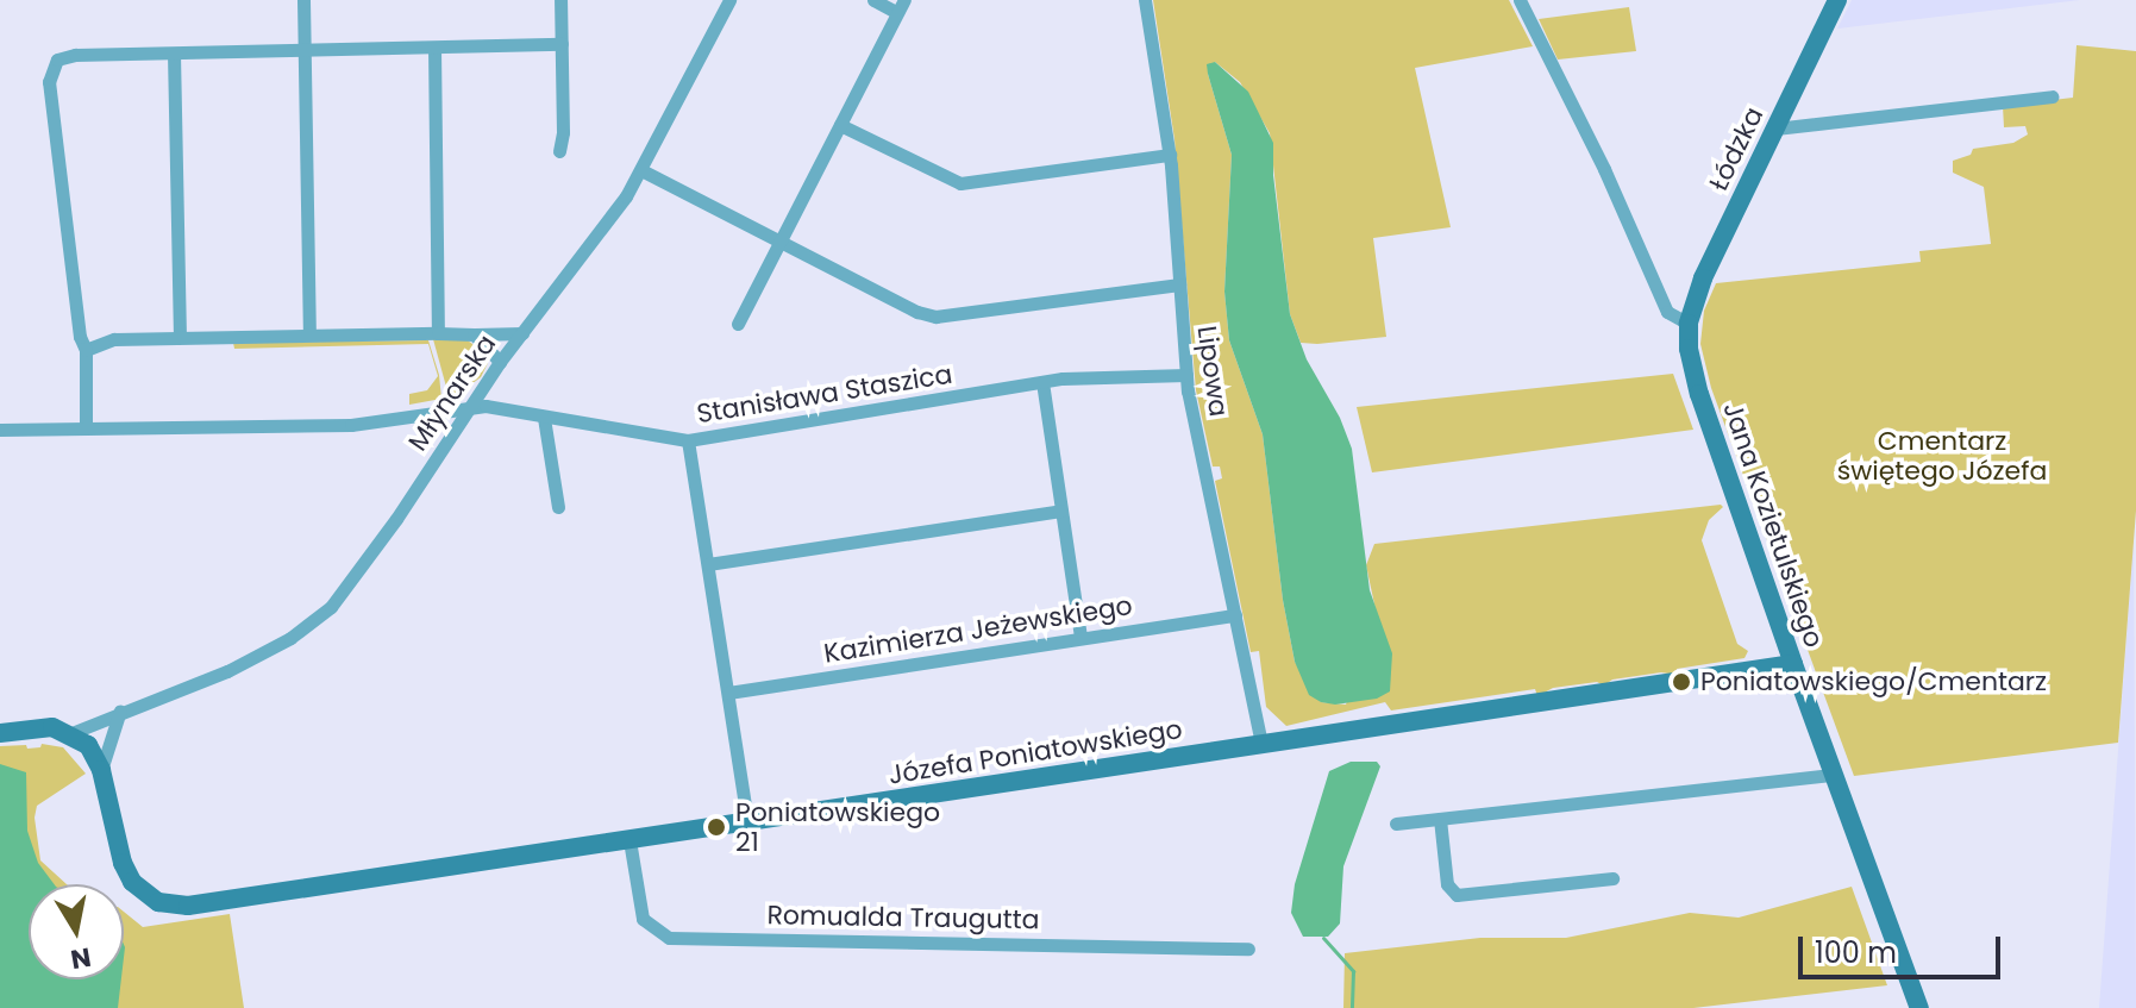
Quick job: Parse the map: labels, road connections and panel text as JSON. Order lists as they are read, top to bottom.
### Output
{
  "streets": {
    "street": [
      "Łódzka",
      "Lipowa",
      "Młynarska",
      "Stanisława Staszica",
      "Jana Kozietulskiego",
      "Kazimierza Jeżewskiego",
      "Józefa Poniatowskiego",
      "Romualda Traugutta"
    ]
  },
  "crossings": [
    ["Łódzka", "Jana Kozietulskiego"],
    ["Lipowa", "Stanisława Staszica"],
    ["Lipowa", "Kazimierza Jeżewskiego"],
    ["Lipowa", "Józefa Poniatowskiego"],
    ["Młynarska", "Stanisława Staszica"],
    ["Młynarska", "Józefa Poniatowskiego"],
    ["Jana Kozietulskiego", "Józefa Poniatowskiego"],
    ["Józefa Poniatowskiego", "Romualda Traugutta"]
  ],
  "parks": ["Cmentarz świętego Józefa"],
  "places": ["Poniatowskiego/Cmentarz", "Poniatowskiego 21"],
  "scale_bar": "100 m",
  "north": "bottom"
}
